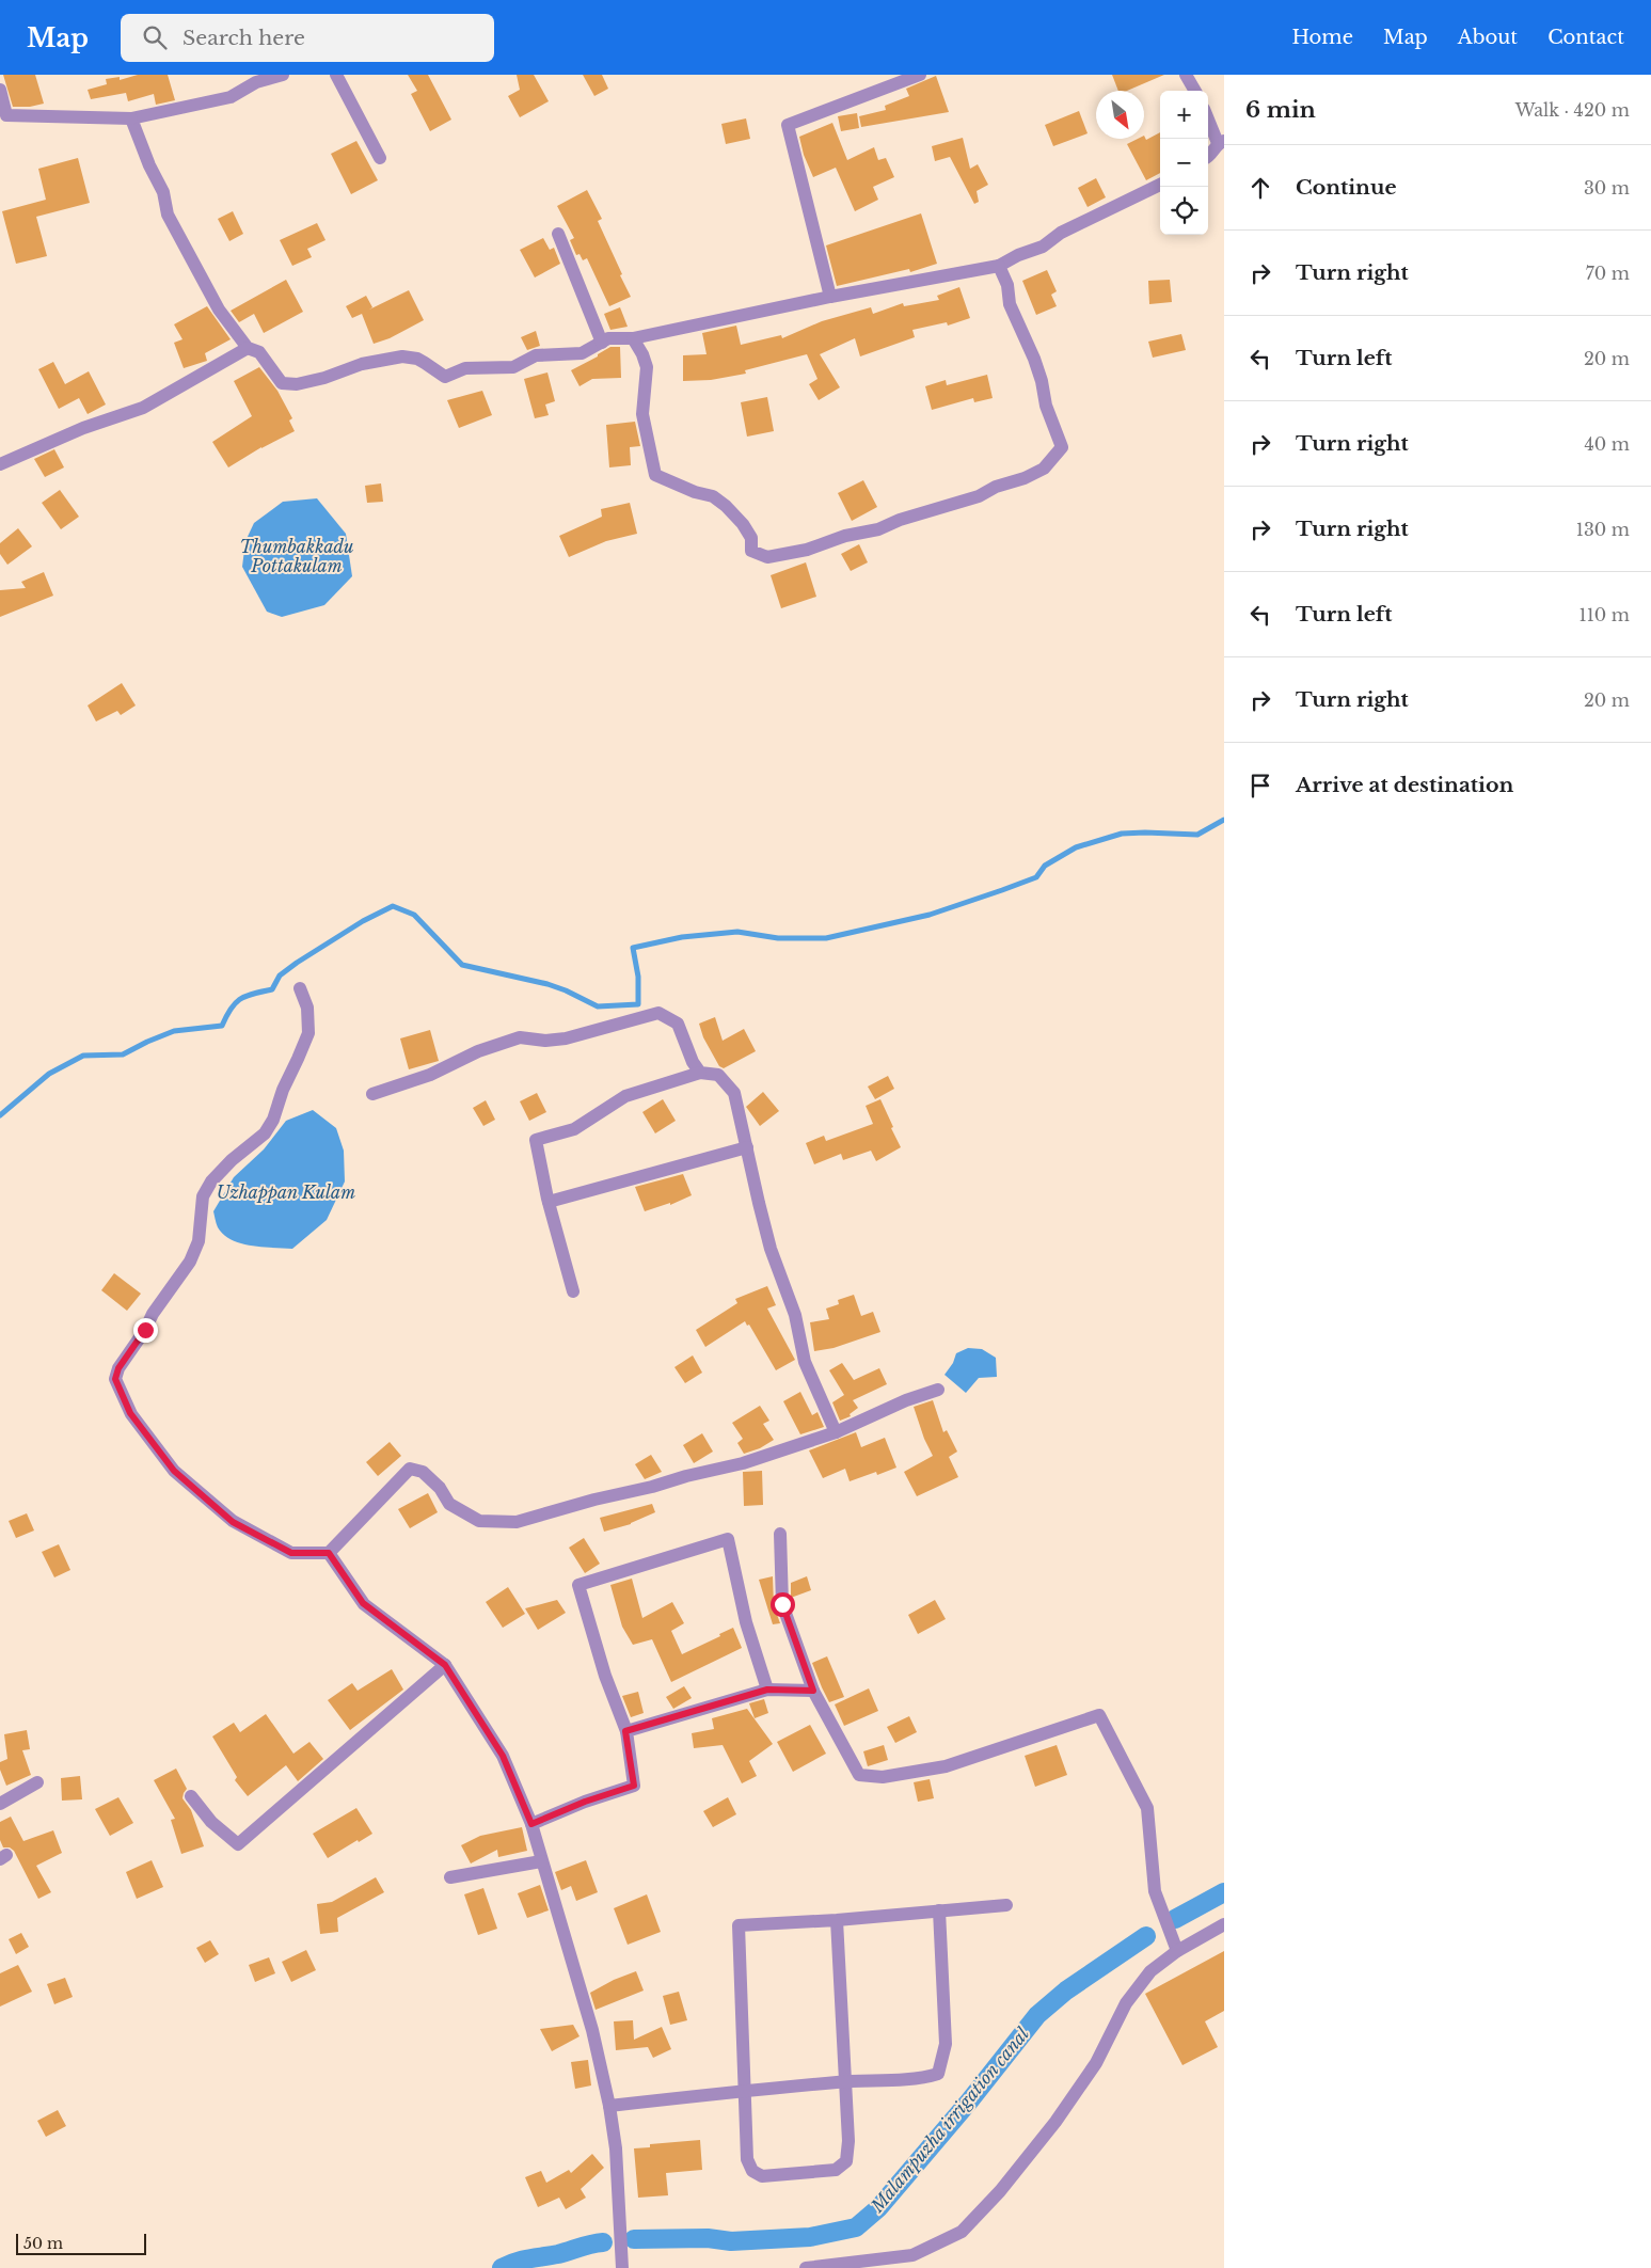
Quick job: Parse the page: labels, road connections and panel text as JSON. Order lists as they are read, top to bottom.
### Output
{
  "water": ["Thumbakkadu Pottakulam", "Uzhappan Kulam", "Malampuzha irrigation canal"],
  "scale_bar": "50 m",
  "north": "bottom right",
  "page": {
    "header": "Map",
    "search": "Search here",
    "nav": [
      "Home",
      "Map",
      "About",
      "Contact"
    ],
    "heading": ["6 min", "Walk · 420 m"],
    "map_buttons": ["+", "−"],
    "list": [
      ["Continue", "30 m"],
      ["Turn right", "70 m"],
      ["Turn left", "20 m"],
      ["Turn right", "40 m"],
      ["Turn right", "130 m"],
      ["Turn left", "110 m"],
      ["Turn right", "20 m"],
      "Arrive at destination"
    ],
    "scale": "50 m"
  }
}
